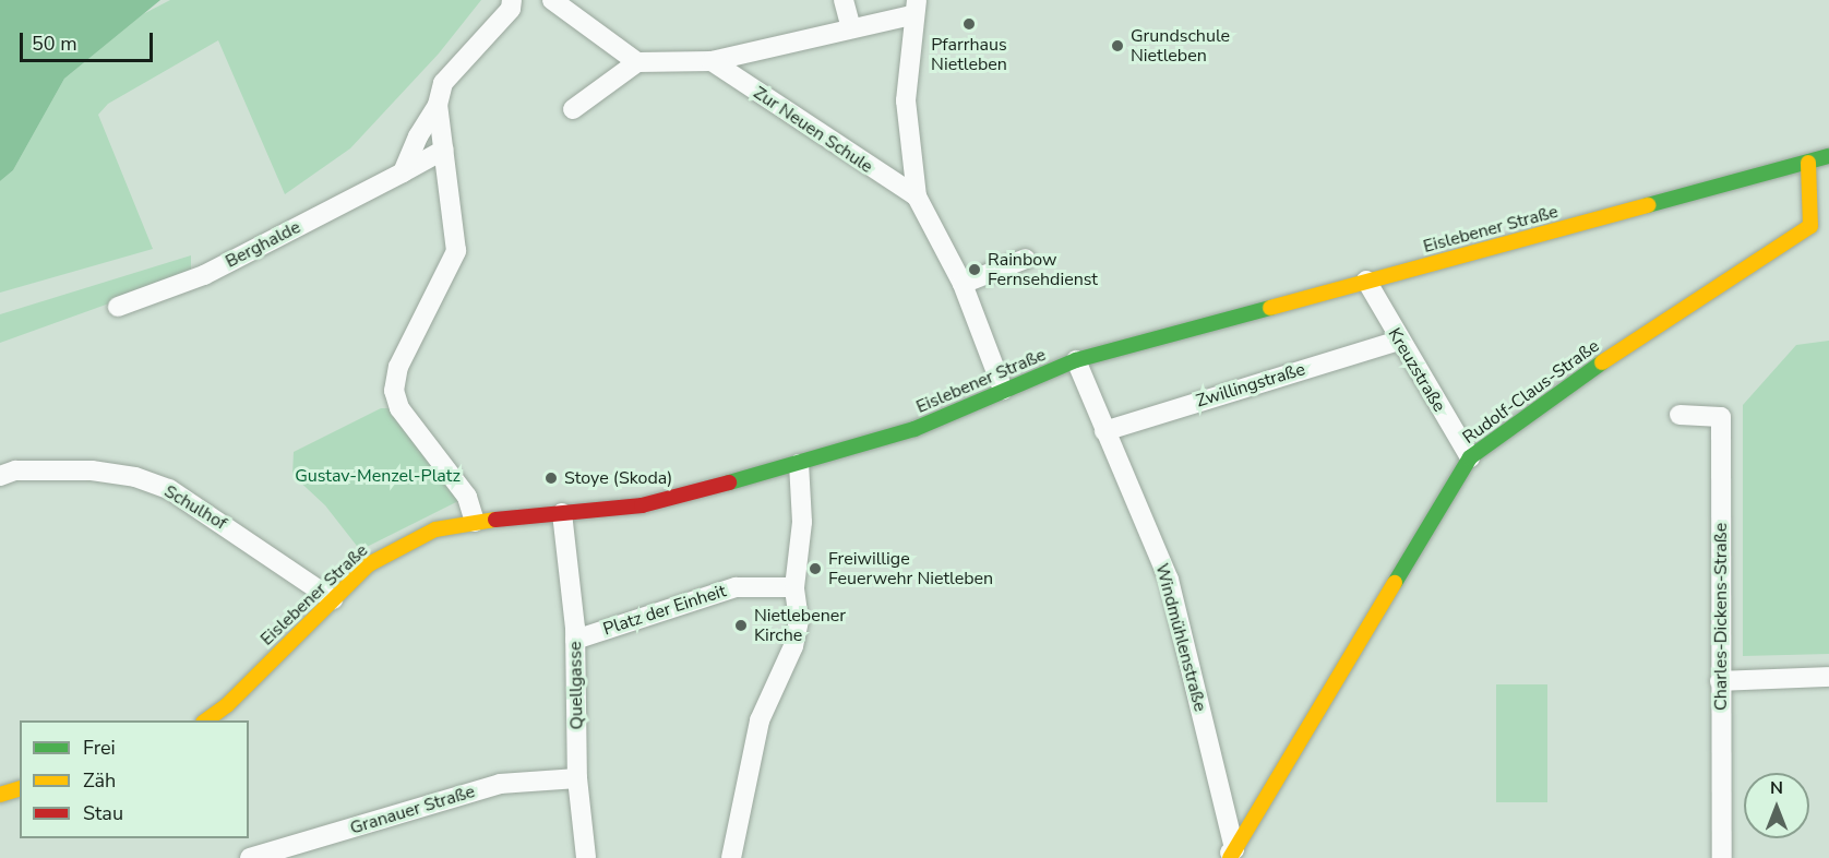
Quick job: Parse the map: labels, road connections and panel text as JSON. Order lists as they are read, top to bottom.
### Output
{
  "streets": {
    "street": [
      "Zur Neuen Schule",
      "Eislebener Straße",
      "Berghalde",
      "Kreuzstraße",
      "Zwillingstraße",
      "Rudolf-Claus-Straße",
      "Schulhof",
      "Platz der Einheit",
      "Charles-Dickens-Straße",
      "Windmühlenstraße",
      "Quellgasse",
      "Granauer Straße"
    ]
  },
  "crossings": [
    ["Eislebener Straße", "Kreuzstraße"],
    ["Eislebener Straße", "Rudolf-Claus-Straße"],
    ["Eislebener Straße", "Schulhof"],
    ["Eislebener Straße", "Windmühlenstraße"],
    ["Eislebener Straße", "Quellgasse"],
    ["Kreuzstraße", "Zwillingstraße"],
    ["Kreuzstraße", "Rudolf-Claus-Straße"],
    ["Zwillingstraße", "Windmühlenstraße"],
    ["Rudolf-Claus-Straße", "Windmühlenstraße"],
    ["Platz der Einheit", "Quellgasse"],
    ["Quellgasse", "Granauer Straße"]
  ],
  "parks": ["Gustav-Menzel-Platz"],
  "places": [
    "Pfarrhaus Nietleben",
    "Grundschule Nietleben",
    "Rainbow Fernsehdienst",
    "Stoye (Skoda)",
    "Freiwillige Feuerwehr Nietleben",
    "Nietlebener Kirche"
  ],
  "legend": ["Frei", "Zäh", "Stau"],
  "scale_bar": "50 m",
  "north": "top"
}
